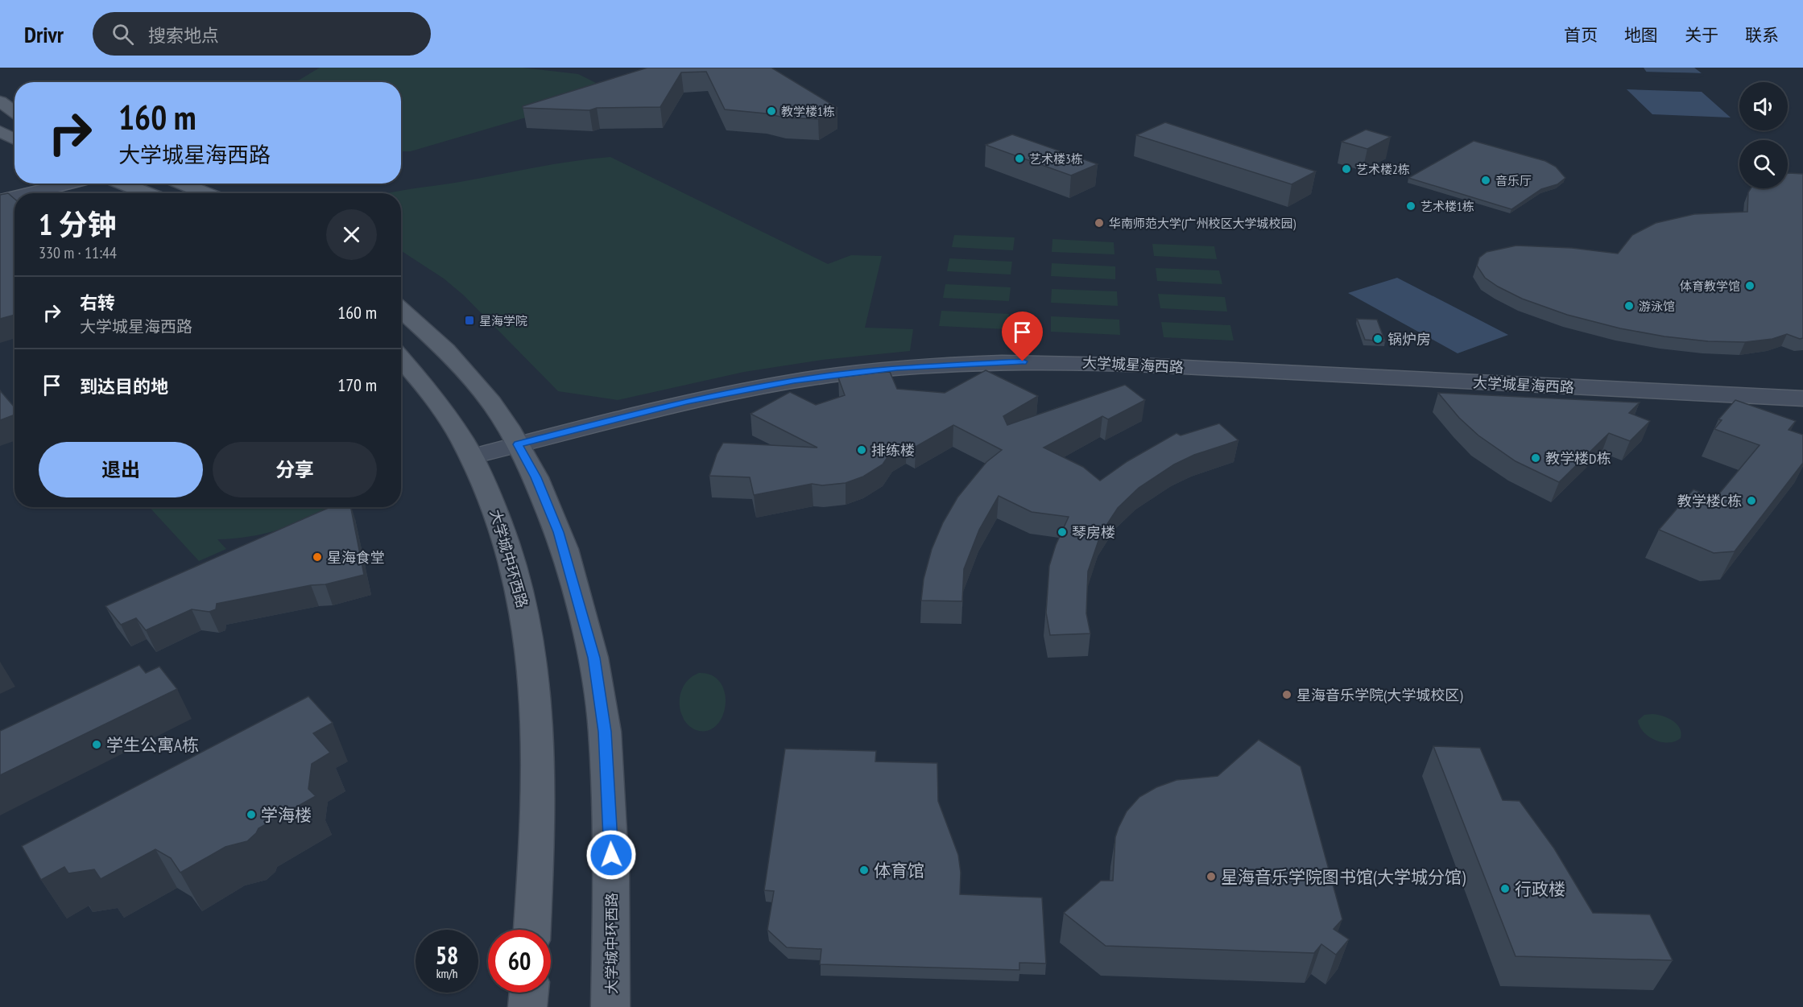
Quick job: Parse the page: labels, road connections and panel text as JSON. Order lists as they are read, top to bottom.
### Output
{
  "streets": {
    "main road": ["大学城中环西路"],
    "street": ["大学城星海西路"]
  },
  "crossings": [
    ["大学城星海西路", "大学城中环西路"]
  ],
  "places": {
    "other": [
      "教学楼1栋",
      "艺术楼3栋",
      "艺术楼2栋",
      "音乐厅",
      "艺术楼1栋",
      "华南师范大学(广州校区大学城校园)",
      "体育教学馆",
      "游泳馆",
      "锅炉房",
      "排练楼",
      "教学楼D栋",
      "教学楼C栋",
      "琴房楼",
      "星海食堂",
      "星海音乐学院(大学城校区)",
      "学生公寓A栋",
      "学海楼",
      "体育馆",
      "星海音乐学院图书馆(大学城分馆)",
      "行政楼"
    ],
    "transit": ["星海学院"]
  },
  "page": {
    "header": "Drivr",
    "search": "搜索地点",
    "nav": [
      "首页",
      "地图",
      "关于",
      "联系"
    ],
    "turn": ["160 m", "大学城星海西路"],
    "heading": ["1 分钟", "330 m · 11:44"],
    "list": [
      {
        "name": "右转",
        "note": "大学城星海西路",
        "value": "160 m"
      },
      {
        "name": "到达目的地",
        "value": "170 m"
      }
    ],
    "buttons": ["退出", "分享"],
    "speed": "58 km/h",
    "limit": "60"
  }
}
